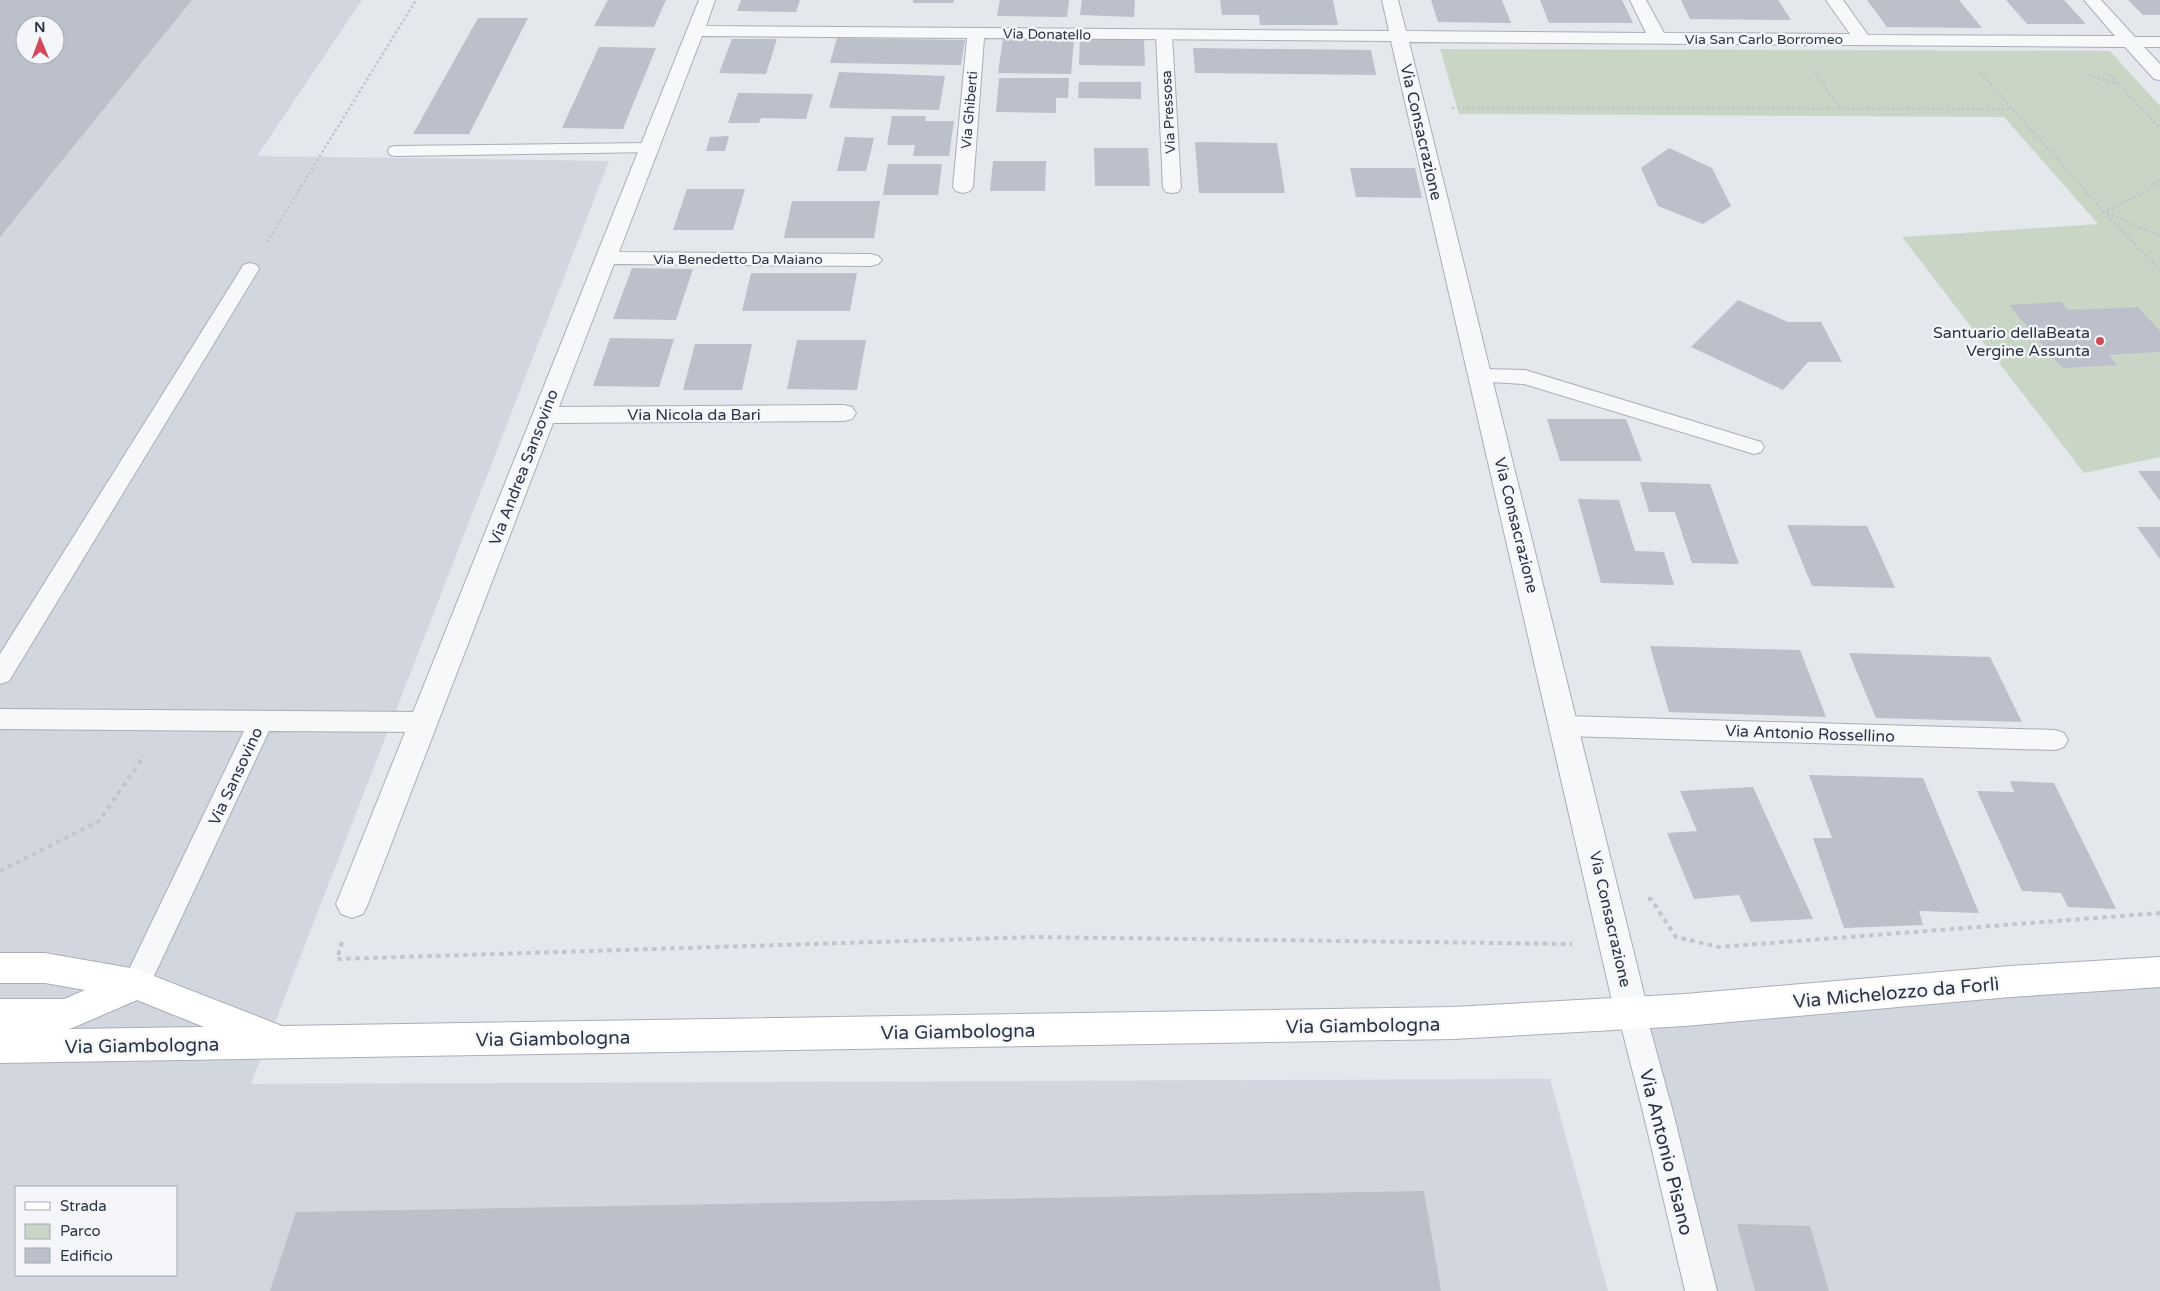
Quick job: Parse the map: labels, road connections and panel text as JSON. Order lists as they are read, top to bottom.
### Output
{
  "streets": {
    "street": [
      "Via Donatello",
      "Via San Carlo Borromeo",
      "Via Ghiberti",
      "Via Consacrazione",
      "Via Benedetto Da Maiano",
      "Via Nicola da Bari",
      "Via Andrea Sansovino",
      "Via Michelozzo da Forlì",
      "Via Giambologna"
    ],
    "lane": [
      "Via Pressosa",
      "Via Antonio Rossellino",
      "Via Sansovino",
      "Via Antonio Pisano"
    ]
  },
  "crossings": [
    ["Via Donatello", "Via San Carlo Borromeo"],
    ["Via Donatello", "Via Ghiberti"],
    ["Via Donatello", "Via Pressosa"],
    ["Via Donatello", "Via Consacrazione"],
    ["Via Donatello", "Via Andrea Sansovino"],
    ["Via San Carlo Borromeo", "Via Consacrazione"],
    ["Via Consacrazione", "Via Antonio Rossellino"],
    ["Via Consacrazione", "Via Michelozzo da Forlì"],
    ["Via Consacrazione", "Via Giambologna"],
    ["Via Consacrazione", "Via Antonio Pisano"],
    ["Via Benedetto Da Maiano", "Via Andrea Sansovino"],
    ["Via Nicola da Bari", "Via Andrea Sansovino"],
    ["Via Sansovino", "Via Giambologna"],
    ["Via Michelozzo da Forlì", "Via Giambologna"],
    ["Via Michelozzo da Forlì", "Via Antonio Pisano"],
    ["Via Giambologna", "Via Antonio Pisano"]
  ],
  "places": ["Santuario dellaBeata Vergine Assunta"],
  "legend": ["Strada", "Parco", "Edificio"],
  "north": "top"
}
